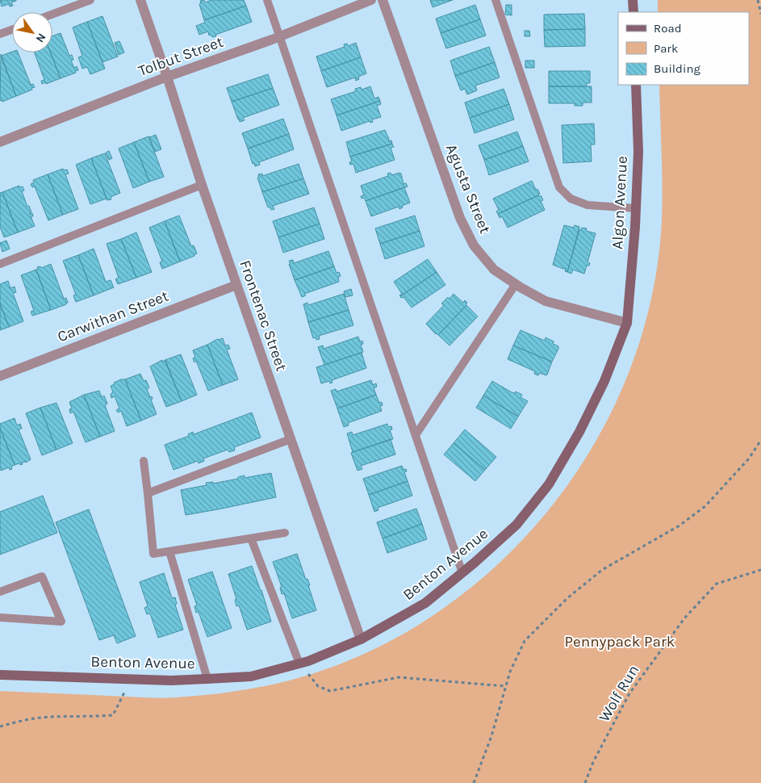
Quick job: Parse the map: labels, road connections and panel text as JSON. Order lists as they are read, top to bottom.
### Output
{
  "streets": {
    "street": [
      "Tolbut Street",
      "Agusta Street",
      "Algon Avenue",
      "Frontenac Street",
      "Carwithan Street",
      "Benton Avenue"
    ],
    "path": ["Wolf Run"]
  },
  "crossings": [
    ["Tolbut Street", "Frontenac Street"],
    ["Agusta Street", "Algon Avenue"],
    ["Agusta Street", "Benton Avenue"],
    ["Algon Avenue", "Benton Avenue"],
    ["Frontenac Street", "Carwithan Street"],
    ["Frontenac Street", "Benton Avenue"]
  ],
  "parks": ["Pennypack Park"],
  "legend": ["Road", "Park", "Building"],
  "north": "bottom right"
}
